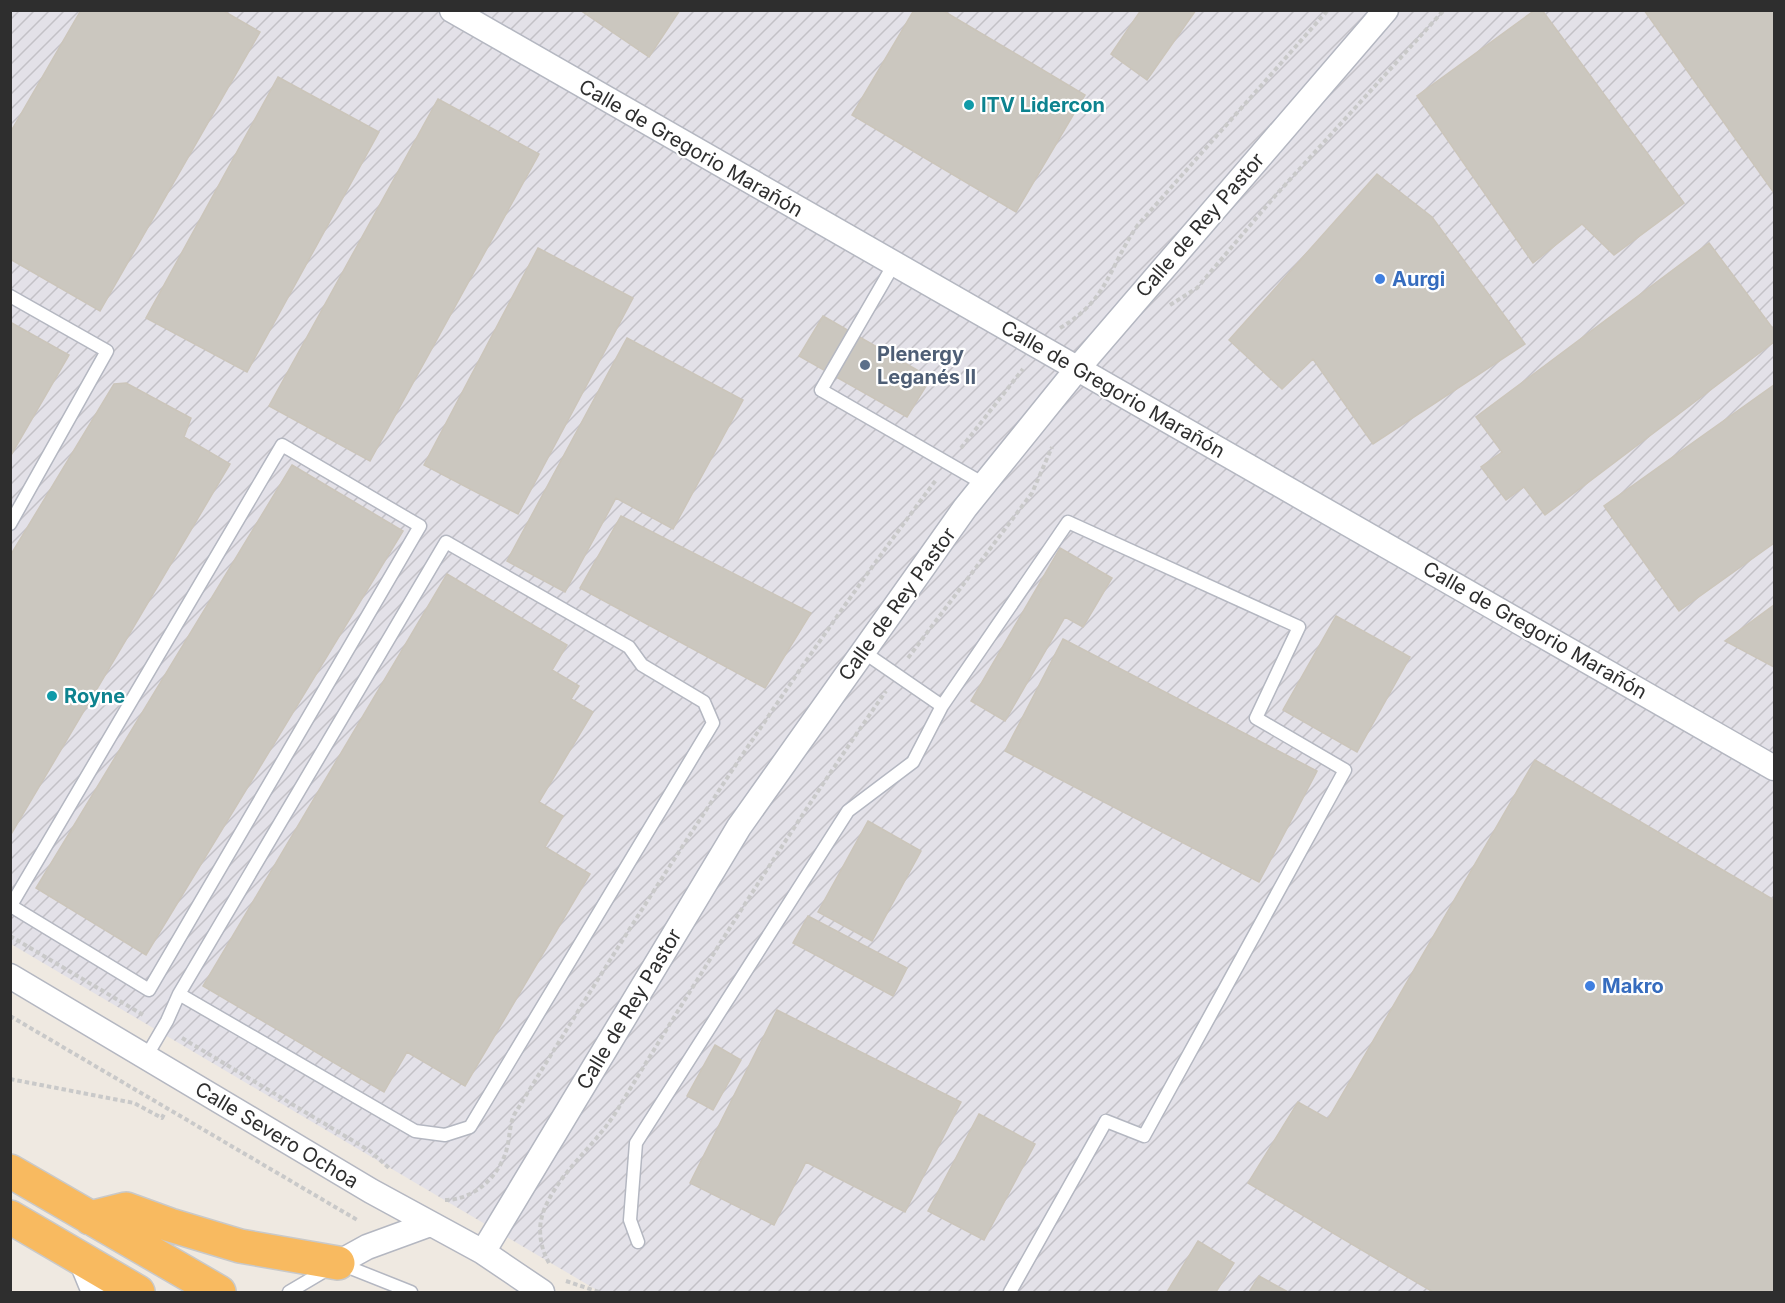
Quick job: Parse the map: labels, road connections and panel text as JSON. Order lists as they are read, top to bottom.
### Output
{
  "streets": {
    "street": ["Calle de Gregorio Marañón", "Calle de Rey Pastor", "Calle Severo Ochoa"]
  },
  "crossings": [
    ["Calle de Gregorio Marañón", "Calle de Rey Pastor"],
    ["Calle de Rey Pastor", "Calle Severo Ochoa"]
  ],
  "places": [
    "ITV Lidercon",
    "Aurgi",
    "Plenergy Leganés II",
    "Royne",
    "Makro"
  ]
}
